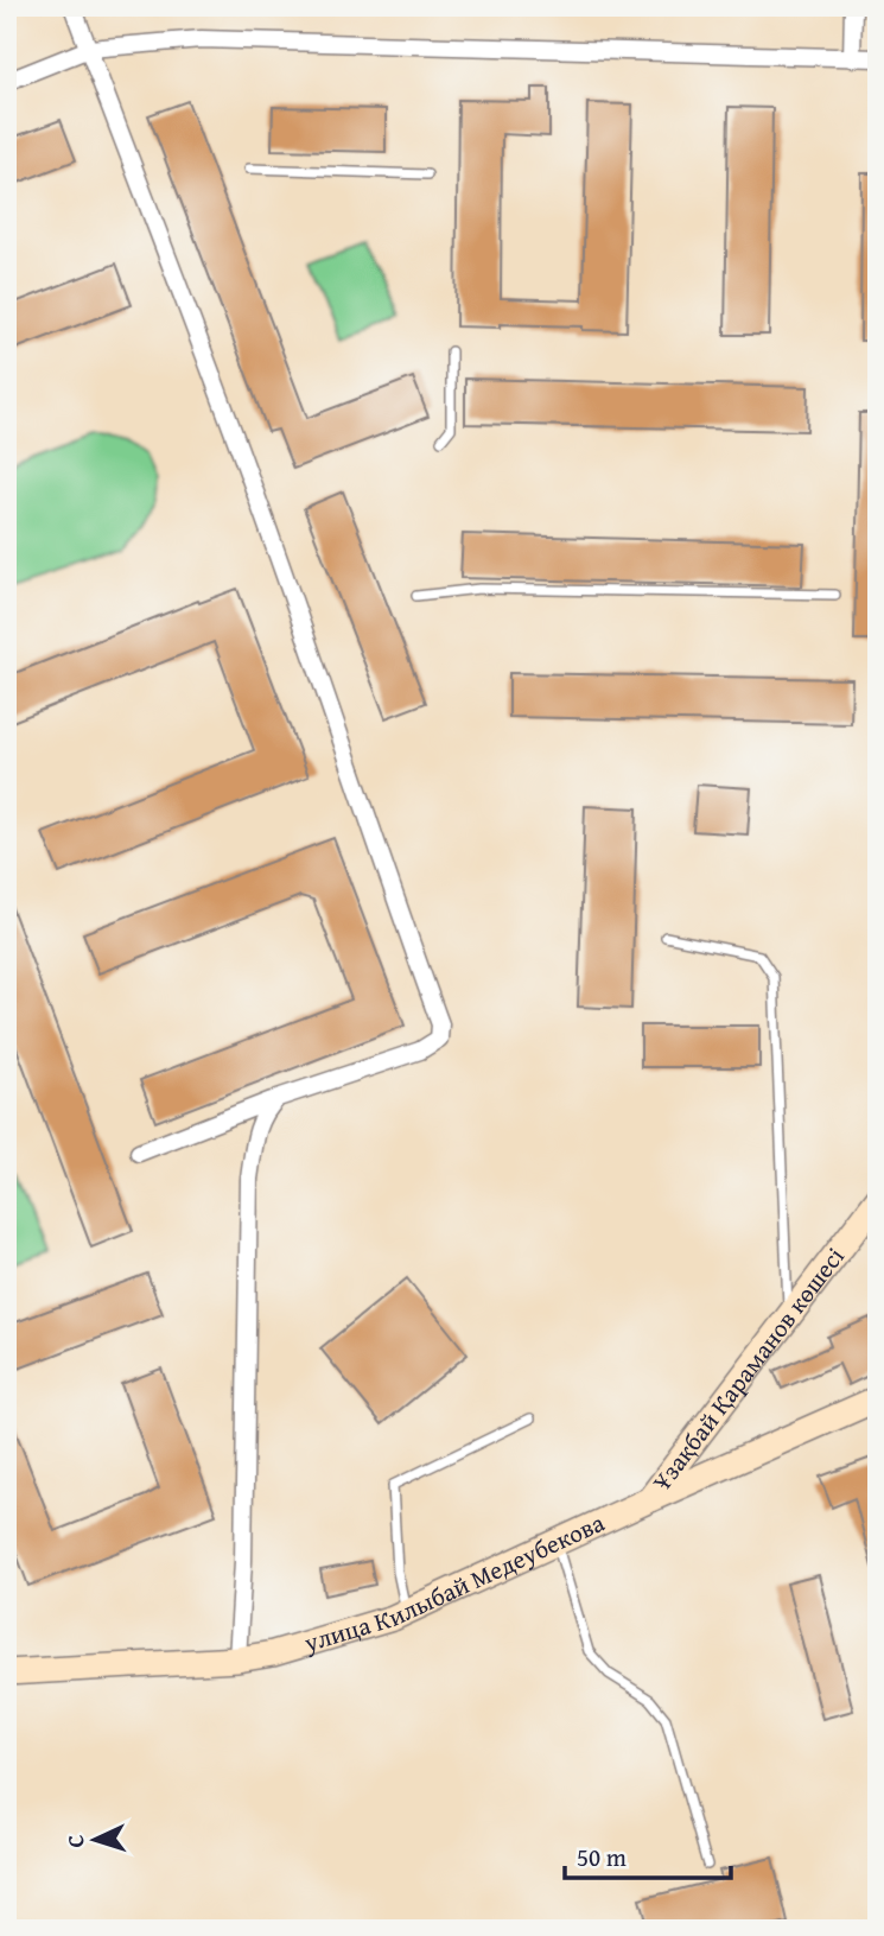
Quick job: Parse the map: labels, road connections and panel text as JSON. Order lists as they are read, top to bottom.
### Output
{
  "streets": {
    "main road": ["Ұзақбай Қараманов көшесі", "улица Килыбай Медеубекова"]
  },
  "crossings": [
    ["Ұзақбай Қараманов көшесі", "улица Килыбай Медеубекова"]
  ],
  "scale_bar": "50 m",
  "north": "left"
}
